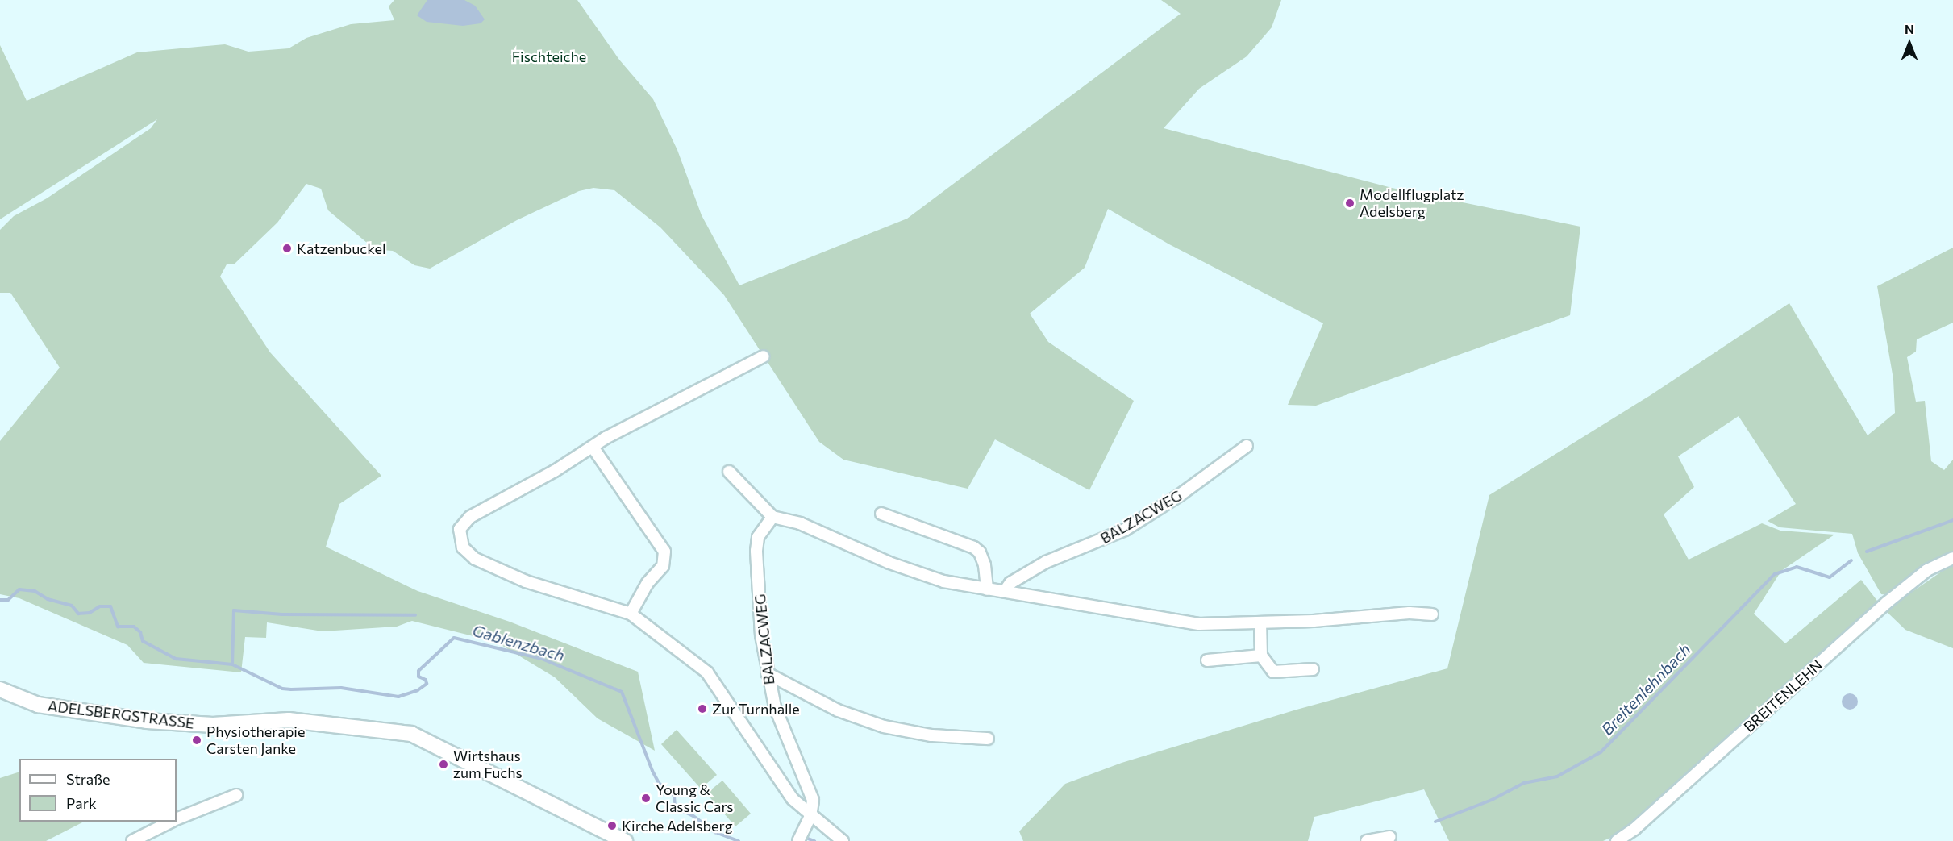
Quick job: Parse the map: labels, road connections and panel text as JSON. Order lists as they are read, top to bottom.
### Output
{
  "streets": {
    "street": ["BALZACWEG", "BREITENLEHN", "ADELSBERGSTRASSE"]
  },
  "water": ["Gablenzbach", "Breitenlehnbach"],
  "parks": ["Fischteiche"],
  "places": [
    "Modellflugplatz Adelsberg",
    "Katzenbuckel",
    "Zur Turnhalle",
    "Physiotherapie Carsten Janke",
    "Wirtshaus zum Fuchs",
    "Young & Classic Cars",
    "Kirche Adelsberg"
  ],
  "legend": ["Straße", "Park"],
  "north": "top"
}
